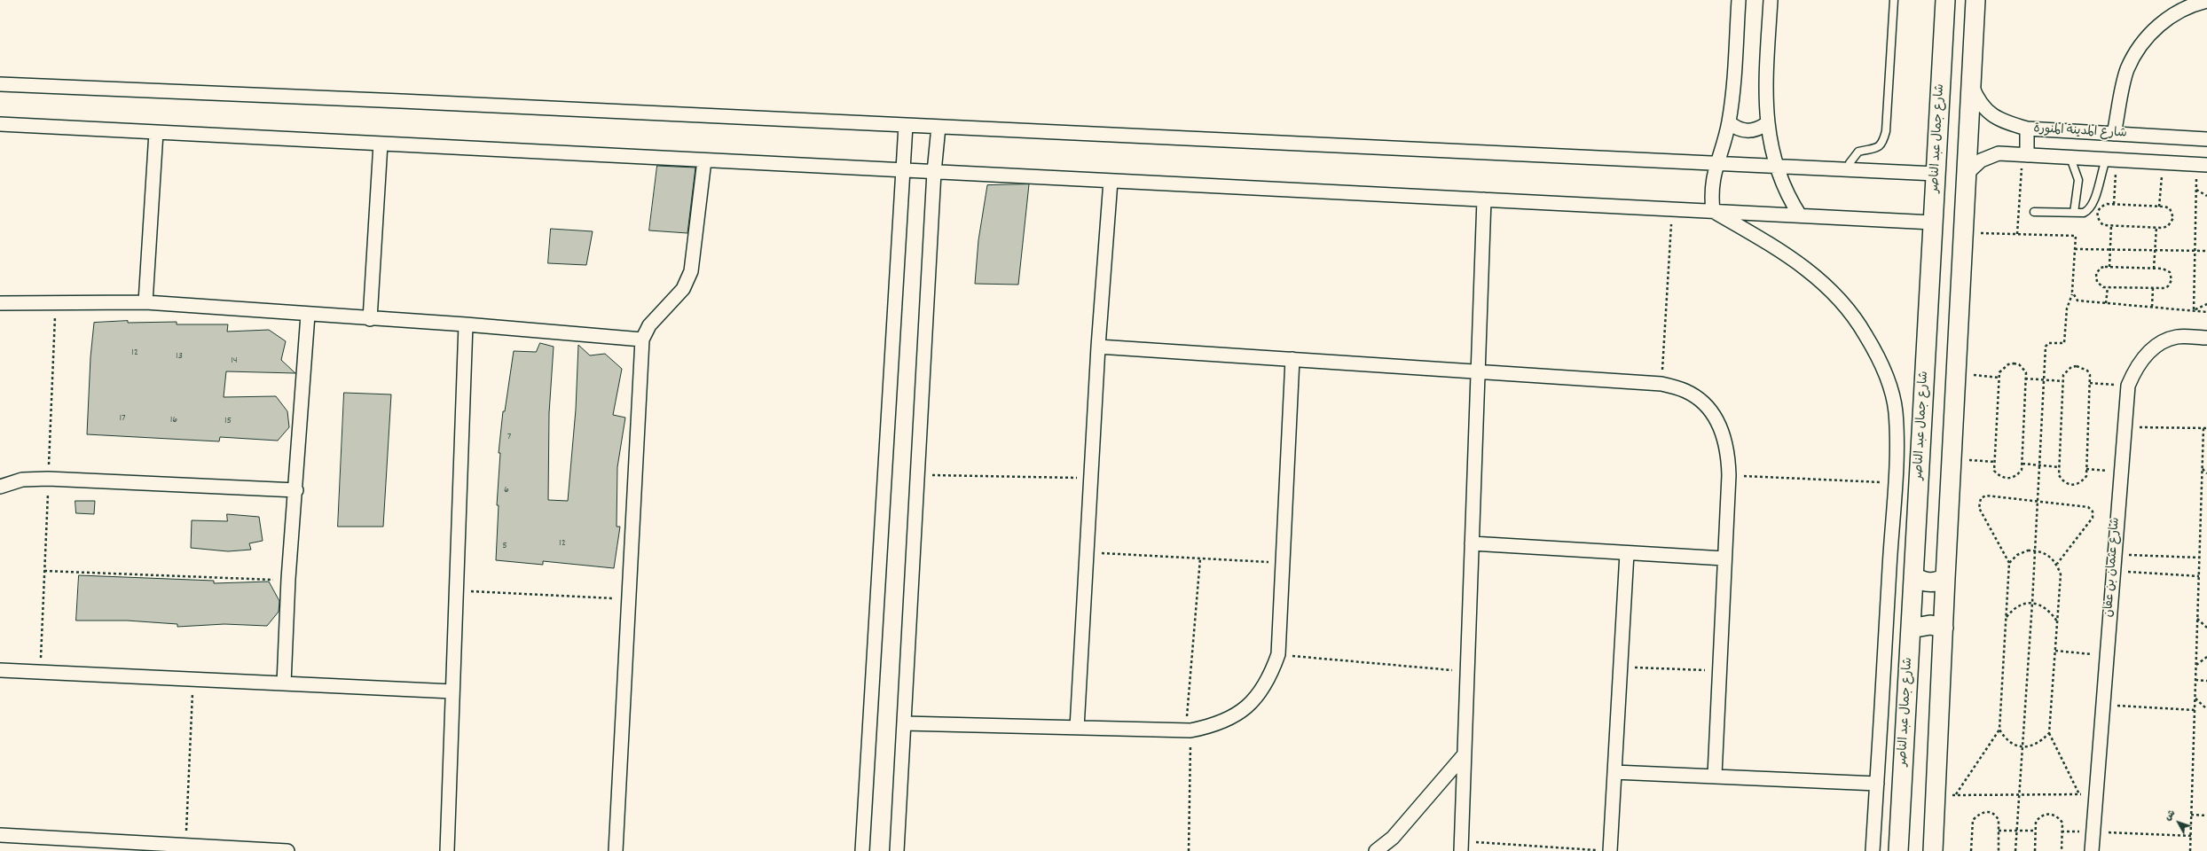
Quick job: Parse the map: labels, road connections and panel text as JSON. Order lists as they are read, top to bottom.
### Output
{
  "streets": {
    "main road": ["شارع جمال عبد الناصر"],
    "street": ["شارع المدينة المنورة", "شارع عثمان بن عفان"]
  },
  "house_numbers": [
    "12",
    "13",
    "14",
    "17",
    "16",
    "15",
    "7",
    "6",
    "12",
    "5"
  ],
  "north": "top left"
}
